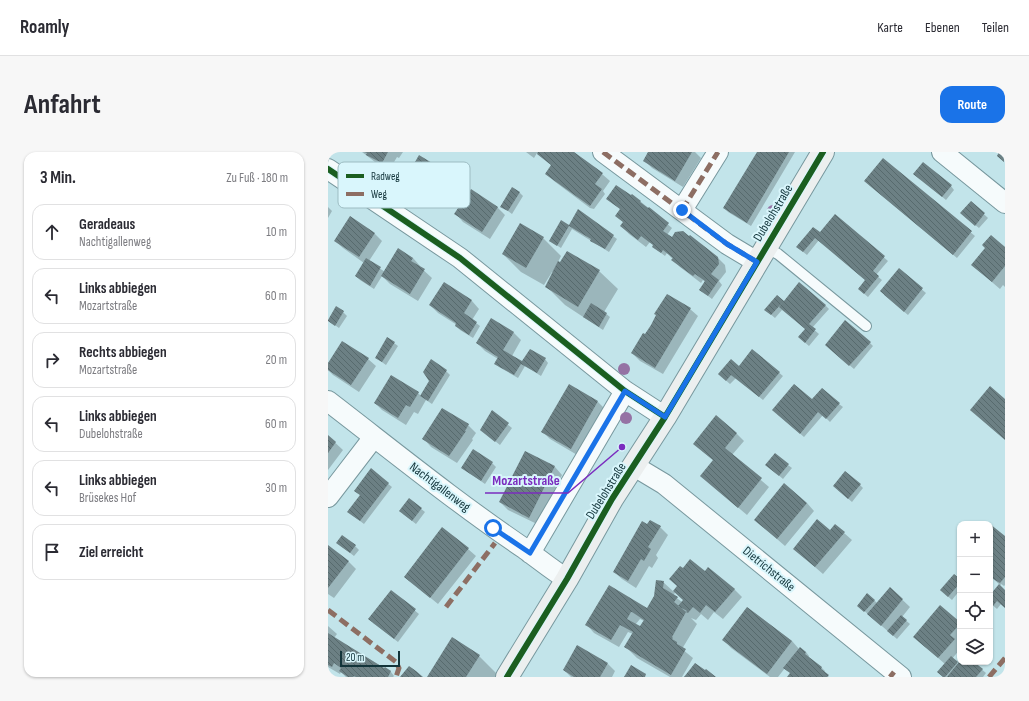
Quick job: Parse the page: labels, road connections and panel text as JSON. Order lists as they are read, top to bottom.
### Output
{
  "streets": {
    "main road": ["Dubelohstraße"],
    "street": ["Nachtigallenweg", "Dietrichstraße"]
  },
  "crossings": [
    ["Dubelohstraße", "Nachtigallenweg"],
    ["Dubelohstraße", "Dietrichstraße"]
  ],
  "places": ["Mozartstraße"],
  "legend": ["Radweg", "Weg"],
  "scale_bar": "20 m",
  "page": {
    "header": "Roamly",
    "nav": ["Karte", "Ebenen", "Teilen"],
    "buttons": "Route",
    "title": "Anfahrt",
    "heading": ["3 Min.", "Zu Fuß · 180 m"],
    "list": [
      ["Geradeaus", "Nachtigallenweg", "10 m"],
      ["Links abbiegen", "Mozartstraße", "60 m"],
      ["Rechts abbiegen", "Mozartstraße", "20 m"],
      ["Links abbiegen", "Dubelohstraße", "60 m"],
      ["Links abbiegen", "Brüsekes Hof", "30 m"],
      "Ziel erreicht"
    ],
    "map_buttons": ["+", "−"],
    "scale": "20 m"
  }
}
